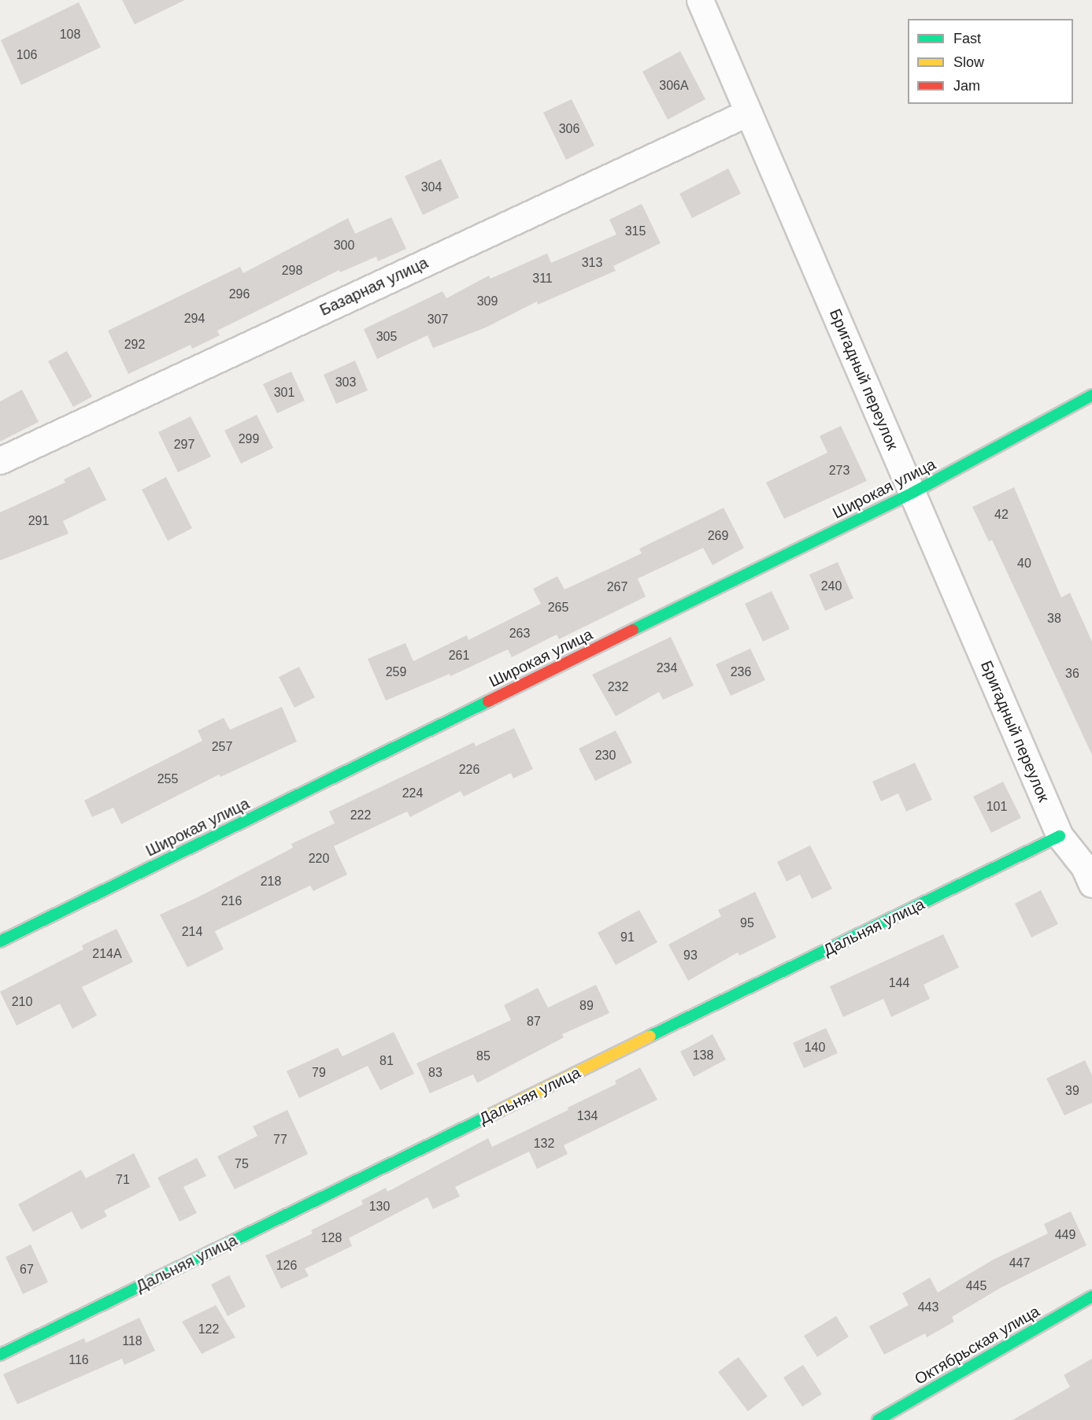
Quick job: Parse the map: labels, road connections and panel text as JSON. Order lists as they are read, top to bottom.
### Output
{
  "streets": {
    "street": [
      "Базарная улица",
      "Бригадный переулок",
      "Широкая улица",
      "Дальняя улица",
      "Октябрьская улица"
    ]
  },
  "crossings": [
    ["Базарная улица", "Бригадный переулок"],
    ["Бригадный переулок", "Широкая улица"],
    ["Бригадный переулок", "Дальняя улица"]
  ],
  "house_numbers": [
    "108",
    "106",
    "306А",
    "306",
    "304",
    "315",
    "300",
    "313",
    "298",
    "311",
    "296",
    "309",
    "294",
    "307",
    "305",
    "292",
    "303",
    "301",
    "299",
    "297",
    "273",
    "42",
    "291",
    "269",
    "40",
    "240",
    "267",
    "265",
    "38",
    "263",
    "261",
    "234",
    "259",
    "236",
    "36",
    "232",
    "257",
    "230",
    "226",
    "255",
    "224",
    "101",
    "222",
    "220",
    "218",
    "216",
    "95",
    "214",
    "91",
    "214А",
    "93",
    "144",
    "210",
    "89",
    "87",
    "140",
    "138",
    "85",
    "81",
    "79",
    "83",
    "39",
    "134",
    "77",
    "132",
    "75",
    "71",
    "130",
    "449",
    "128",
    "447",
    "126",
    "67",
    "445",
    "443",
    "122",
    "118",
    "116"
  ],
  "legend": ["Fast", "Slow", "Jam"]
}
